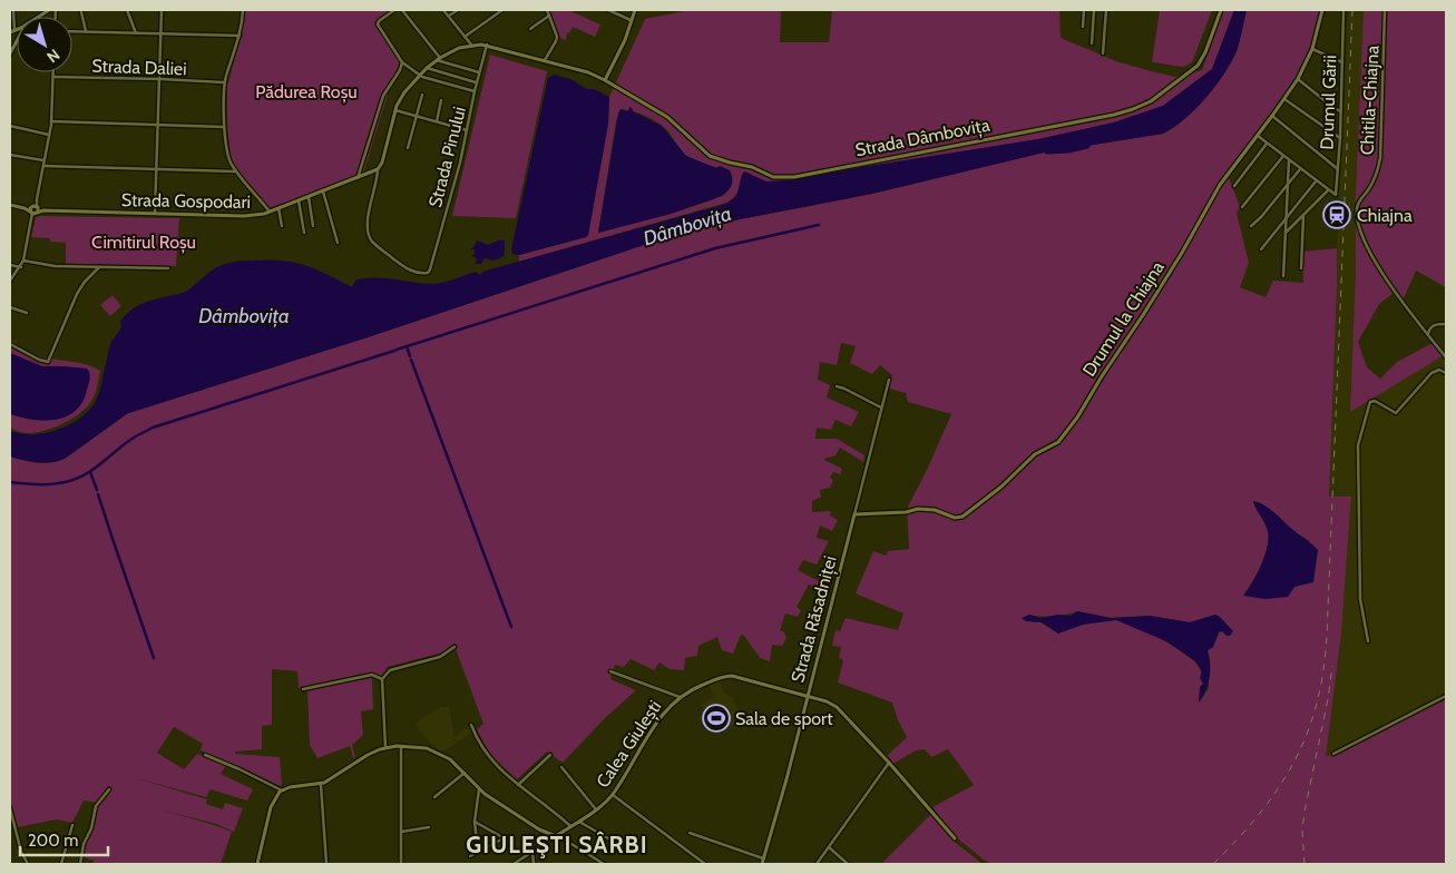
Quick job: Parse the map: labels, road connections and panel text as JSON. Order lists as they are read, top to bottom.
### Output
{
  "streets": {
    "main road": [
      "Strada Dâmbovița",
      "Strada Gospodari",
      "Drumul la Chiajna",
      "Strada Răsadniței",
      "Calea Giulești"
    ],
    "street": [
      "Strada Daliei",
      "Chitila-Chiajna",
      "Drumul Gării",
      "Strada Pinului"
    ]
  },
  "crossings": [
    ["Strada Dâmbovița", "Strada Pinului"],
    ["Strada Pinului", "Strada Gospodari"],
    ["Drumul la Chiajna", "Strada Răsadniței"],
    ["Strada Răsadniței", "Calea Giulești"]
  ],
  "districts": ["GIULEŞTI SÂRBI"],
  "water": ["Dâmbovița"],
  "parks": ["Pădurea Roșu", "Cimitirul Roșu"],
  "places": {
    "station": ["Chiajna"],
    "sports": ["Sala de sport"]
  },
  "scale_bar": "200 m",
  "north": "bottom right"
}
